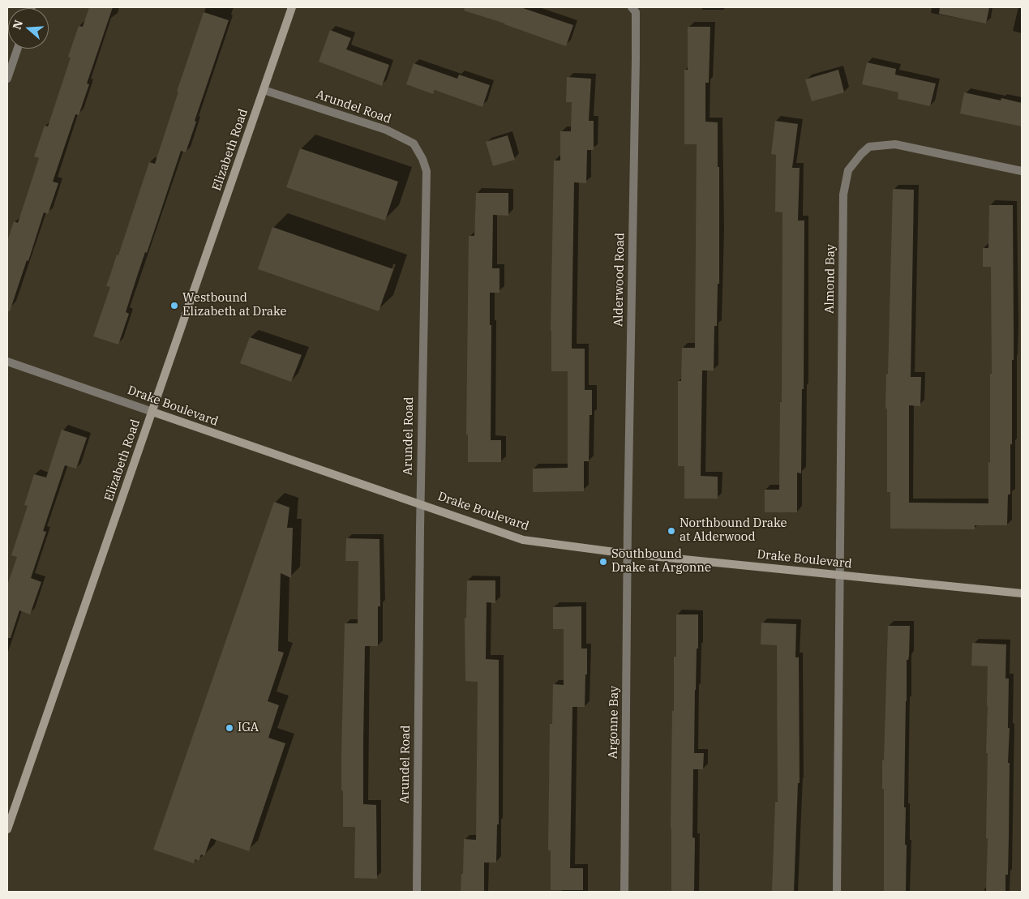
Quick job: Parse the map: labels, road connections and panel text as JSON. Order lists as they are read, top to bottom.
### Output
{
  "streets": {
    "street": [
      "Arundel Road",
      "Elizabeth Road",
      "Almond Bay",
      "Alderwood Road",
      "Drake Boulevard",
      "Argonne Bay"
    ]
  },
  "crossings": [
    ["Arundel Road", "Elizabeth Road"],
    ["Arundel Road", "Drake Boulevard"],
    ["Elizabeth Road", "Drake Boulevard"],
    ["Almond Bay", "Drake Boulevard"],
    ["Alderwood Road", "Drake Boulevard"],
    ["Alderwood Road", "Argonne Bay"],
    ["Drake Boulevard", "Argonne Bay"]
  ],
  "places": [
    "Westbound Elizabeth at Drake",
    "Northbound Drake at Alderwood",
    "Southbound Drake at Argonne",
    "IGA"
  ],
  "north": "left"
}
